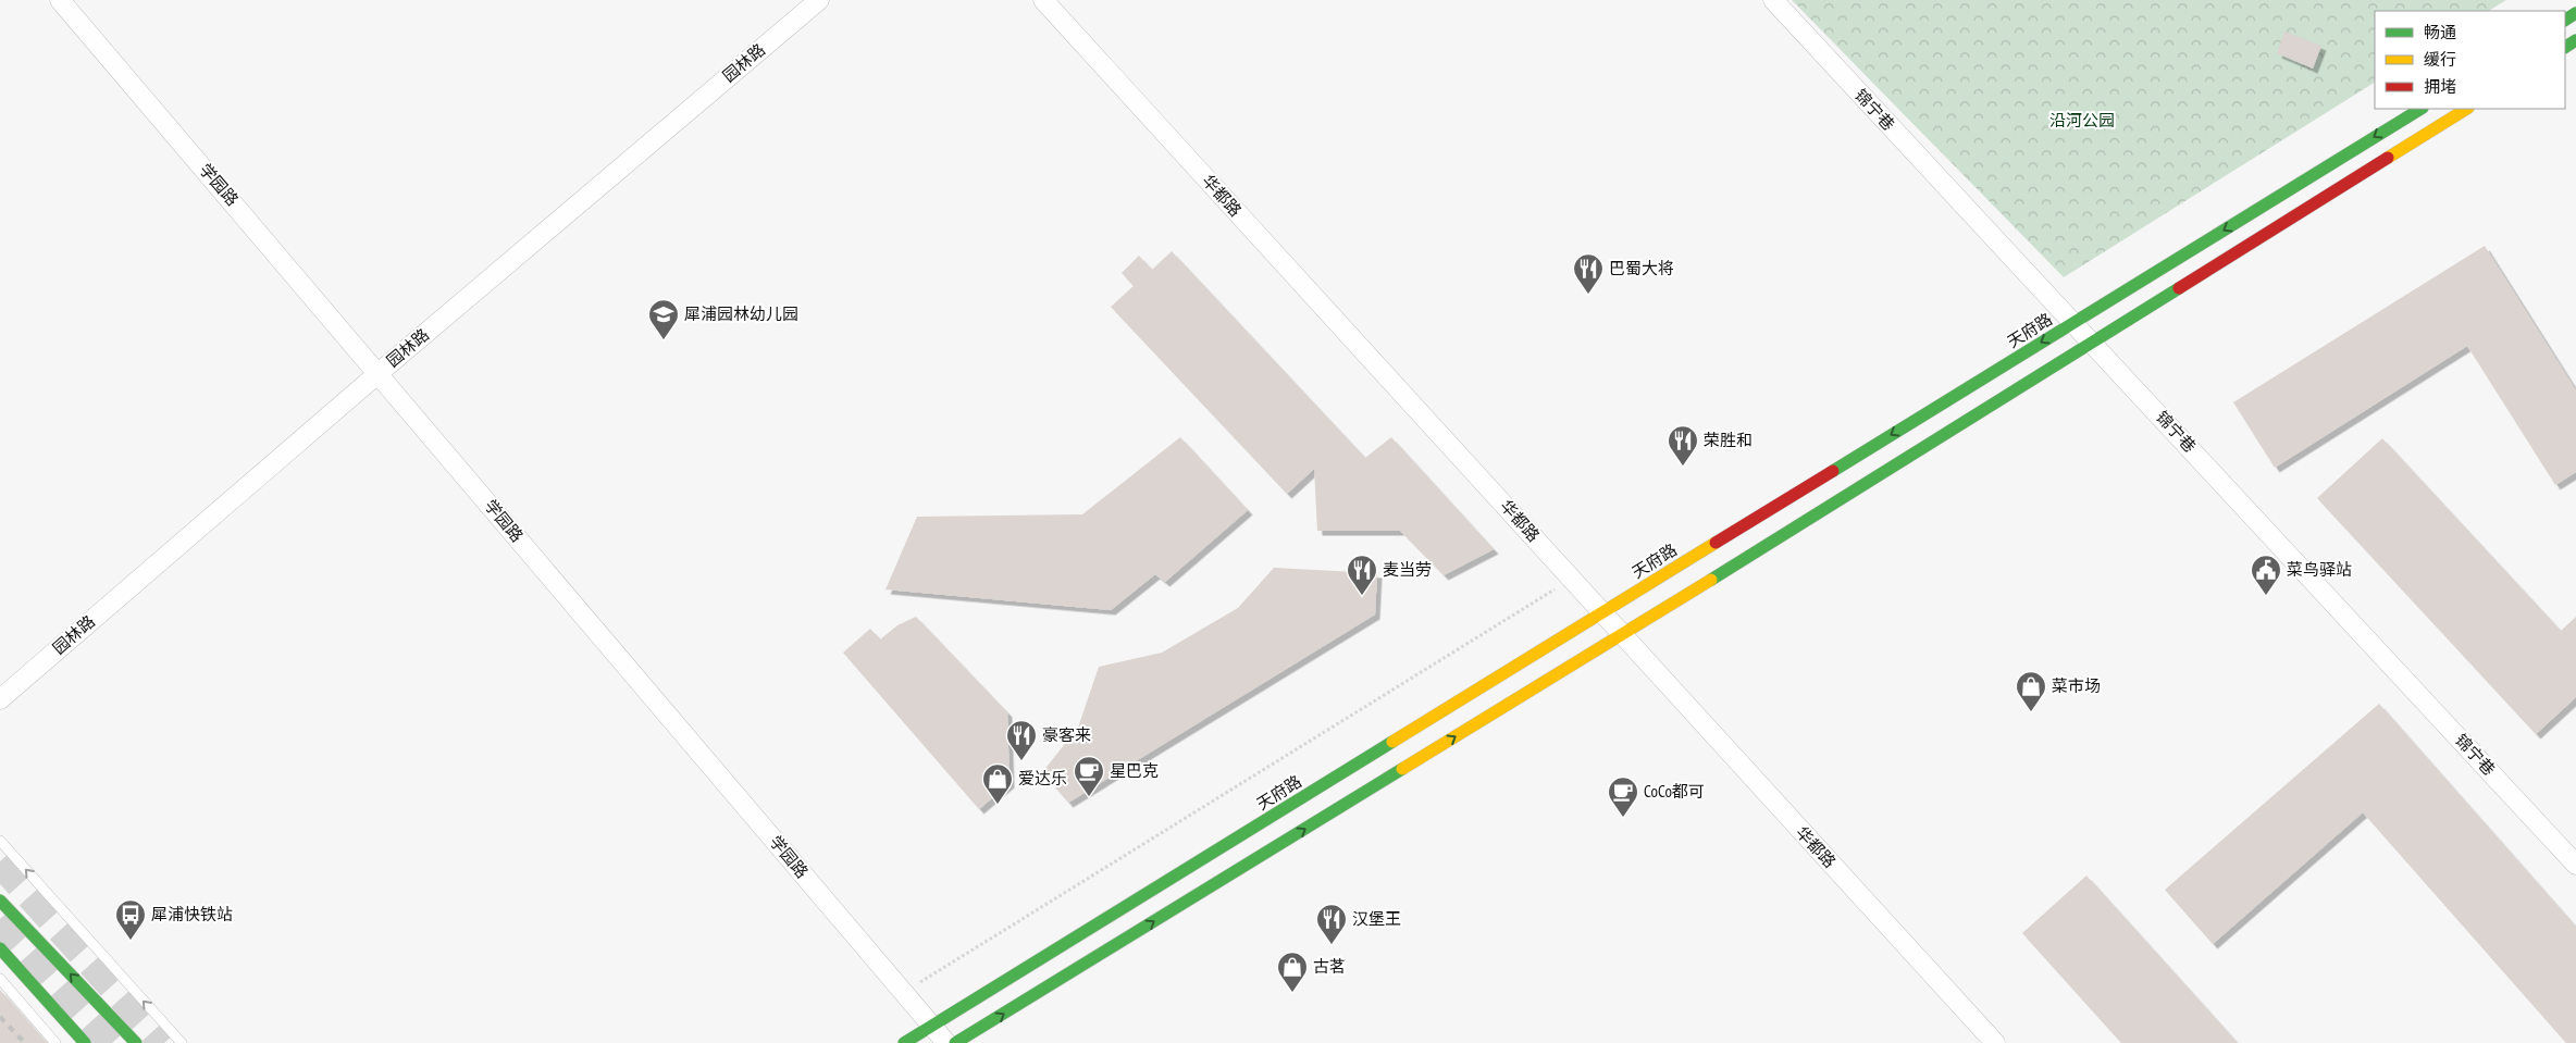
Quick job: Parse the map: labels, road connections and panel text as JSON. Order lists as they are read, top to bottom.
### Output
{
  "streets": {
    "street": [
      "园林路",
      "锦宁巷",
      "学园路",
      "华都路",
      "天府路"
    ]
  },
  "crossings": [
    ["园林路", "学园路"],
    ["锦宁巷", "天府路"],
    ["学园路", "天府路"],
    ["华都路", "天府路"]
  ],
  "parks": ["沿河公园"],
  "places": {
    "restaurant": [
      "巴蜀大将",
      "荣胜和",
      "麦当劳",
      "豪客来",
      "汉堡王"
    ],
    "school or university": ["犀浦园林幼儿园"],
    "public building": ["菜鸟驿站"],
    "shop": ["菜市场", "爱达乐", "古茗"],
    "cafe": ["星巴克", "CoCo都可"],
    "bus stop": ["犀浦快铁站"]
  },
  "legend": ["畅通", "缓行", "拥堵"]
}
